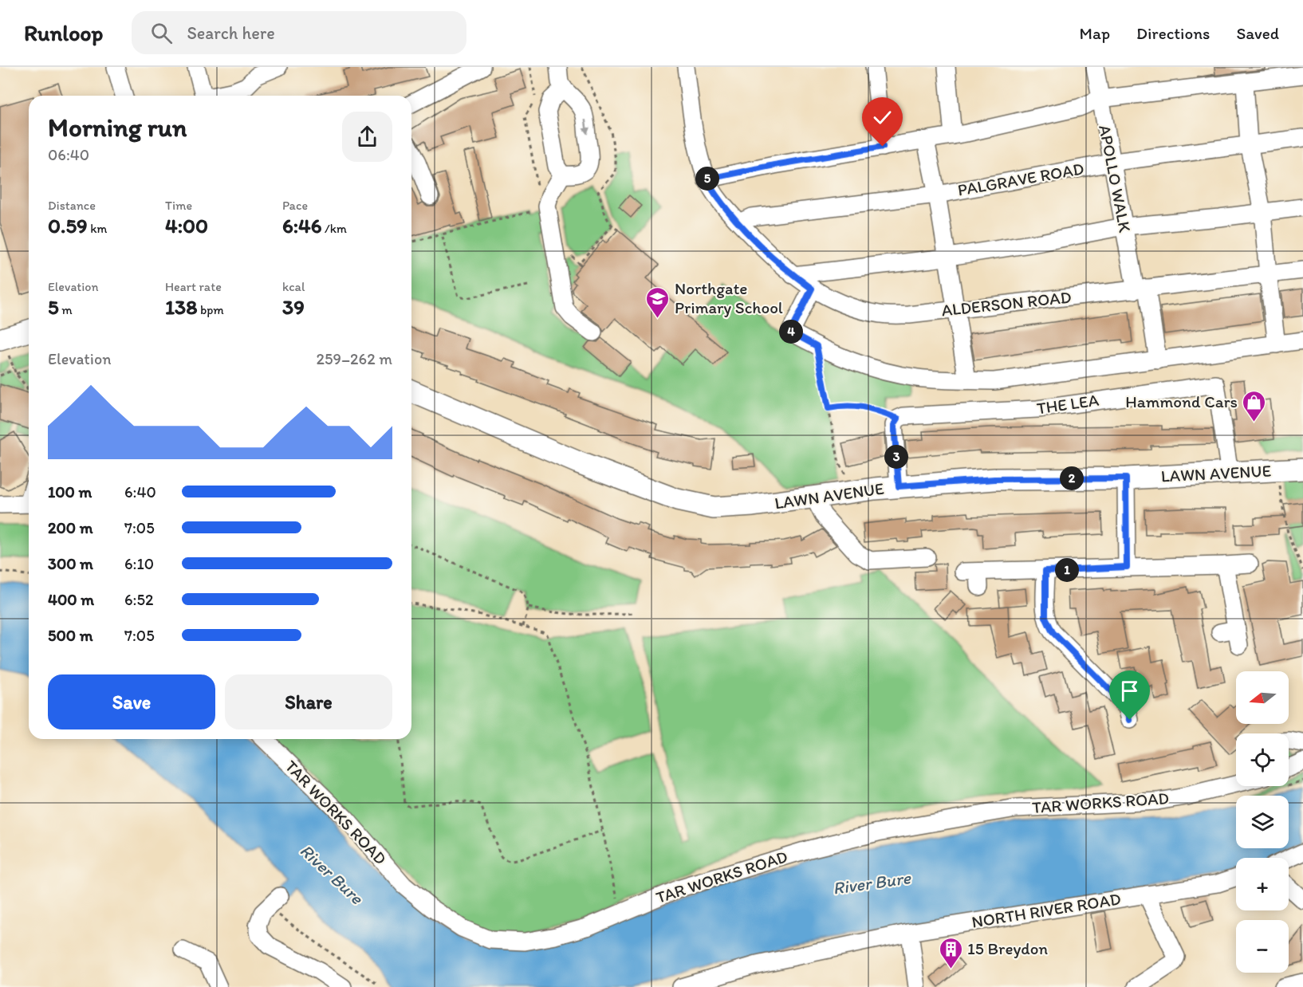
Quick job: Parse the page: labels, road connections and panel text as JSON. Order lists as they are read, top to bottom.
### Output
{
  "streets": {
    "main road": ["LAWN AVENUE"],
    "street": [
      "APOLLO WALK",
      "PALGRAVE ROAD",
      "ALDERSON ROAD",
      "THE LEA",
      "TAR WORKS ROAD",
      "NORTH RIVER ROAD"
    ]
  },
  "crossings": [
    ["APOLLO WALK", "PALGRAVE ROAD"],
    ["APOLLO WALK", "ALDERSON ROAD"],
    ["PALGRAVE ROAD", "ALDERSON ROAD"],
    ["THE LEA", "LAWN AVENUE"]
  ],
  "water": ["River Bure"],
  "places": {
    "school or university": ["Northgate Primary School"],
    "shop": ["Hammond Cars"],
    "building": ["15 Breydon"]
  },
  "north": "left",
  "page": {
    "header": "Runloop",
    "search": "Search here",
    "nav": ["Map", "Directions", "Saved"],
    "heading": ["Morning run", "06:40"],
    "pins": [
      "5",
      "4",
      "3",
      "2",
      "1"
    ],
    "stats": [
      ["Distance", "0.59 km"],
      ["Time", "4:00"],
      ["Pace", "6:46 /km"],
      ["Elevation", "5 m"],
      ["Heart rate", "138 bpm"],
      ["kcal", "39"]
    ],
    "chart": ["Elevation", "259–262 m"],
    "list": [
      {
        "name": "100 m",
        "note": "6:40"
      },
      {
        "name": "200 m",
        "note": "7:05"
      },
      {
        "name": "300 m",
        "note": "6:10"
      },
      {
        "name": "400 m",
        "note": "6:52"
      },
      {
        "name": "500 m",
        "note": "7:05"
      }
    ],
    "buttons": ["Save", "Share"],
    "map_buttons": ["+", "−"]
  }
}
